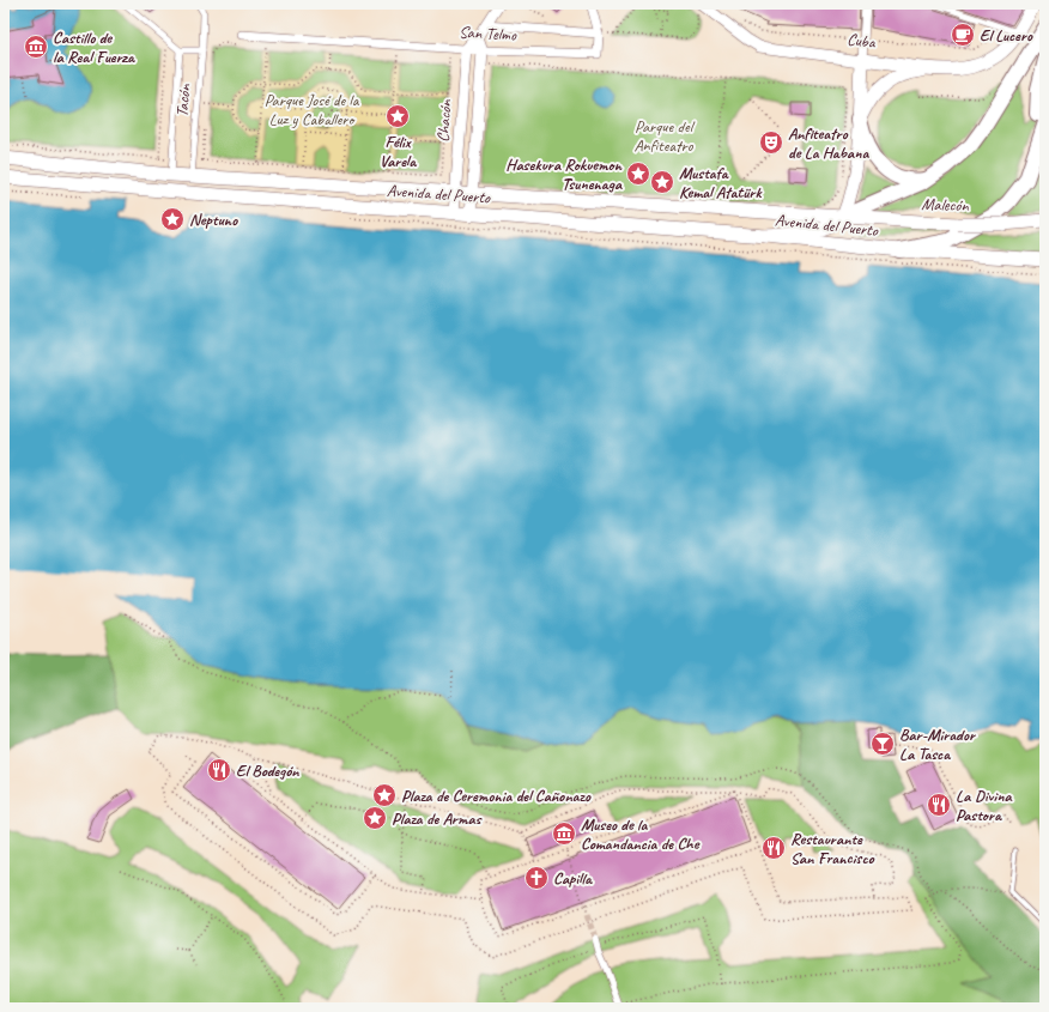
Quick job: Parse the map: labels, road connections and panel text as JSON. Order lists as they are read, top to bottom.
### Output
{
  "streets": {
    "main road": ["Cuba", "Avenida del Puerto", "Malecón"],
    "street": ["San Telmo", "Tacón", "Chacón"]
  },
  "crossings": [
    ["San Telmo", "Chacón"],
    ["Tacón", "Avenida del Puerto"],
    ["Chacón", "Avenida del Puerto"],
    ["Avenida del Puerto", "Malecón"]
  ],
  "parks": ["Parque José de la Luz y Caballero", "Parque del Anfiteatro"],
  "places": {
    "cafe": ["El Lucero"],
    "museum": ["Castillo de la Real Fuerza", "Museo de la Comandancia de Che"],
    "place": [
      "Félix Varela",
      "Hasekura Rokuemon Tsunenaga",
      "Mustafa Kemal Atatürk",
      "Neptuno",
      "Plaza de Ceremonia del Cañonazo",
      "Plaza de Armas"
    ],
    "theatre": ["Anfiteatro de La Habana"],
    "bar": ["Bar-Mirador La Tasca"],
    "restaurant": ["El Bodegón", "La Divina Pastora", "Restaurante San Francisco"],
    "church": ["Capilla"]
  }
}
